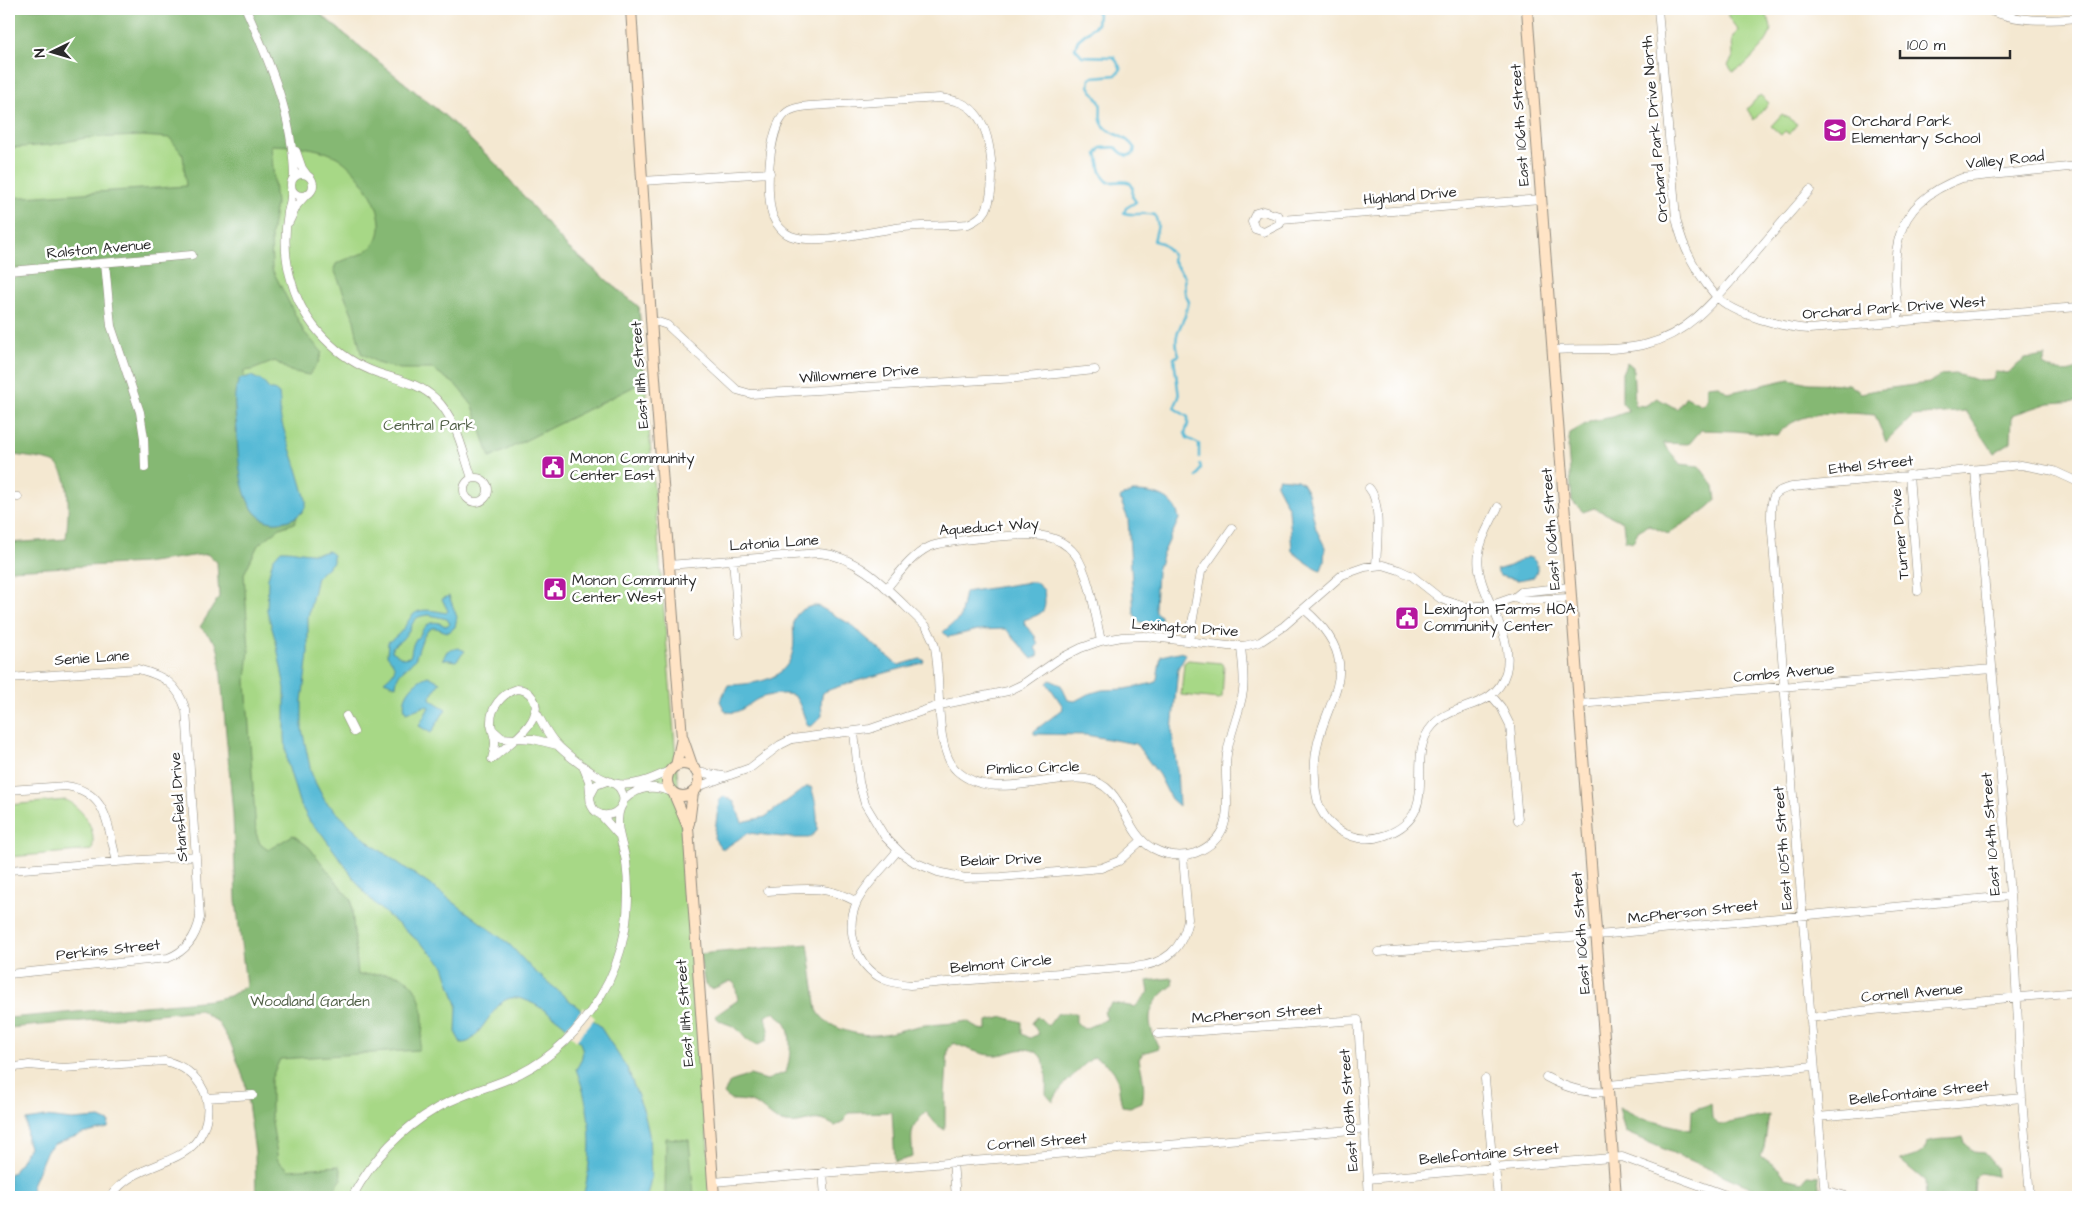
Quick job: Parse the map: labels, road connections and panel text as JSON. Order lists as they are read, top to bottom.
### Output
{
  "streets": {
    "main road": ["East 106th Street", "East 111th Street"],
    "street": [
      "Orchard Park Drive North",
      "Valley Road",
      "Highland Drive",
      "Ralston Avenue",
      "Orchard Park Drive West",
      "Willowmere Drive",
      "Ethel Street",
      "Aqueduct Way",
      "Turner Drive",
      "Latonia Lane",
      "Lexington Drive",
      "Senie Lane",
      "Combs Avenue",
      "Pimlico Circle",
      "Stansfield Drive",
      "East 104th Street",
      "East 105th Street",
      "Belair Drive",
      "McPherson Street",
      "Perkins Street",
      "Belmont Circle",
      "Cornell Avenue",
      "Bellefontaine Street",
      "East 108th Street",
      "Cornell Street"
    ]
  },
  "crossings": [
    ["East 106th Street", "Highland Drive"],
    ["East 106th Street", "Lexington Drive"],
    ["East 106th Street", "Combs Avenue"],
    ["East 106th Street", "McPherson Street"],
    ["East 106th Street", "Bellefontaine Street"],
    ["Orchard Park Drive North", "Orchard Park Drive West"],
    ["Valley Road", "Orchard Park Drive West"],
    ["Willowmere Drive", "East 111th Street"],
    ["East 111th Street", "Latonia Lane"],
    ["East 111th Street", "Lexington Drive"],
    ["East 111th Street", "Cornell Street"],
    ["Ethel Street", "Turner Drive"],
    ["Ethel Street", "East 104th Street"],
    ["Ethel Street", "East 105th Street"],
    ["Aqueduct Way", "Latonia Lane"],
    ["Aqueduct Way", "Lexington Drive"],
    ["Latonia Lane", "Lexington Drive"],
    ["Latonia Lane", "Pimlico Circle"],
    ["Lexington Drive", "Pimlico Circle"],
    ["Lexington Drive", "Belair Drive"],
    ["Senie Lane", "Stansfield Drive"],
    ["Combs Avenue", "East 104th Street"],
    ["Combs Avenue", "East 105th Street"],
    ["Pimlico Circle", "Belair Drive"],
    ["Pimlico Circle", "Belmont Circle"],
    ["Stansfield Drive", "Perkins Street"],
    ["East 104th Street", "McPherson Street"],
    ["East 104th Street", "Cornell Avenue"],
    ["East 104th Street", "Bellefontaine Street"],
    ["East 105th Street", "McPherson Street"],
    ["East 105th Street", "Cornell Avenue"],
    ["East 105th Street", "Bellefontaine Street"],
    ["Belair Drive", "Belmont Circle"],
    ["McPherson Street", "East 108th Street"],
    ["Bellefontaine Street", "East 108th Street"],
    ["East 108th Street", "Cornell Street"]
  ],
  "parks": ["Central Park", "Woodland Garden"],
  "places": {
    "school or university": ["Orchard Park Elementary School"],
    "public building": ["Monon Community Center East", "Monon Community Center West", "Lexington Farms HOA Community Center"]
  },
  "scale_bar": "100 m",
  "north": "left"
}
